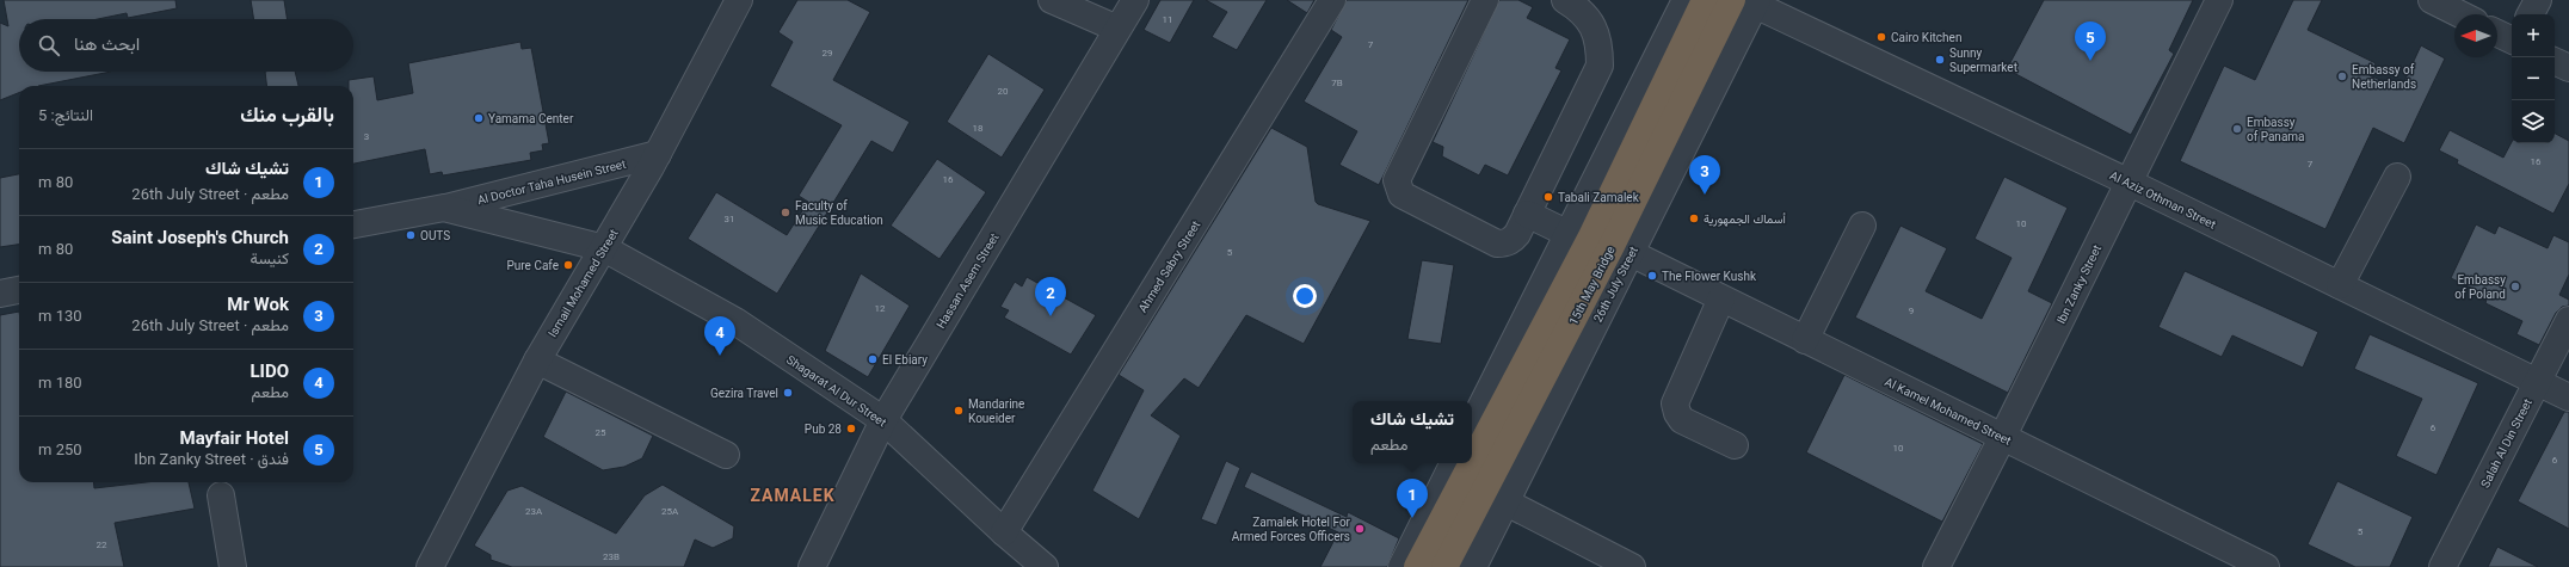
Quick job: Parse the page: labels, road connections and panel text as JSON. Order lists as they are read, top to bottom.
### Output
{
  "streets": {
    "highway": ["15th May Bridge"],
    "street": [
      "Al Doctor Taha Husein Street",
      "Al Aziz Othman Street",
      "Ahmed Sabry Street",
      "Hassan Asem Street",
      "Ismail Mohamed Street",
      "26th July Street",
      "Ibn Zanky Street",
      "Shagarat Al Dur Street",
      "Al Kamel Mohamed Street",
      "Salah Al Din Street"
    ]
  },
  "crossings": [
    ["Al Doctor Taha Husein Street", "Ismail Mohamed Street"],
    ["Al Doctor Taha Husein Street", "Shagarat Al Dur Street"],
    ["Al Aziz Othman Street", "26th July Street"],
    ["Al Aziz Othman Street", "Ibn Zanky Street"],
    ["Al Aziz Othman Street", "15th May Bridge"],
    ["Al Aziz Othman Street", "Salah Al Din Street"],
    ["Ahmed Sabry Street", "Shagarat Al Dur Street"],
    ["Hassan Asem Street", "Shagarat Al Dur Street"],
    ["Ismail Mohamed Street", "Shagarat Al Dur Street"],
    ["26th July Street", "15th May Bridge"],
    ["26th July Street", "Al Kamel Mohamed Street"],
    ["Ibn Zanky Street", "Al Kamel Mohamed Street"]
  ],
  "districts": ["ZAMALEK"],
  "places": [
    "Cairo Kitchen",
    "Sunny Supermarket",
    "Embassy of Netherlands",
    "Yamama Center",
    "Embassy of Panama",
    "Tabali Zamalek",
    "Faculty of Music Education",
    "أسماك الجمهورية",
    "OUTS",
    "Pure Cafe",
    "The Flower Kushk",
    "Embassy of Poland",
    "El Ebiary",
    "Gezira Travel",
    "Mandarine Koueider",
    "Pub 28",
    "Zamalek Hotel For Armed Forces Officers"
  ],
  "house_numbers": [
    "11",
    "7",
    "29",
    "7B",
    "20",
    "18",
    "3",
    "16",
    "7",
    "16",
    "31",
    "10",
    "5",
    "12",
    "9",
    "6",
    "25",
    "10",
    "6",
    "23A",
    "25A",
    "5",
    "22",
    "23B"
  ],
  "north": "left",
  "page": {
    "map_buttons": ["+", "−"],
    "search": "ابحث هنا",
    "pins": [
      "5",
      "3",
      "2",
      "4",
      "1"
    ],
    "heading": ["بالقرب منك", "النتائج: 5"],
    "list": [
      {
        "mark": "1",
        "name": "تشيك شاك",
        "note": "مطعم · 26th July Street",
        "value": "80 m"
      },
      {
        "mark": "2",
        "name": "Saint Joseph's Church",
        "note": "كنيسة",
        "value": "80 m"
      },
      {
        "mark": "3",
        "name": "Mr Wok",
        "note": "مطعم · 26th July Street",
        "value": "130 m"
      },
      {
        "mark": "4",
        "name": "LIDO",
        "note": "مطعم",
        "value": "180 m"
      },
      {
        "mark": "5",
        "name": "Mayfair Hotel",
        "note": "فندق · Ibn Zanky Street",
        "value": "250 m"
      }
    ],
    "popup": ["تشيك شاك", "مطعم"]
  }
}
